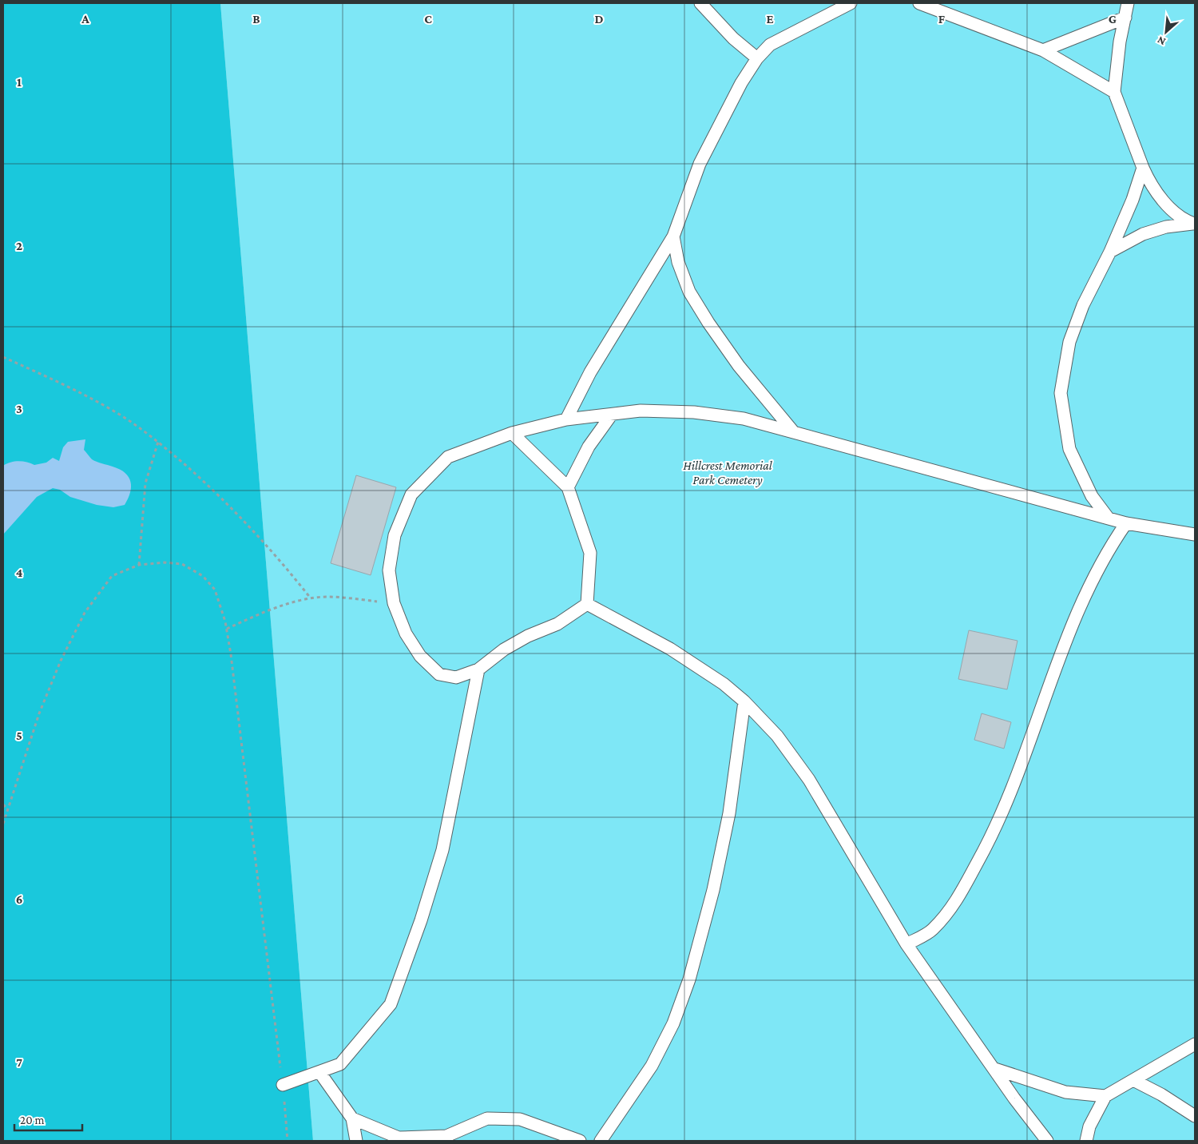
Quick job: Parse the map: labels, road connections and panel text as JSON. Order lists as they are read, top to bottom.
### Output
{
  "parks": ["Hillcrest Memorial Park Cemetery"],
  "scale_bar": "20 m",
  "north": "bottom left",
  "grid": {
    "columns": [
      "A",
      "B",
      "C",
      "D",
      "E",
      "F",
      "G"
    ],
    "rows": [
      "1",
      "2",
      "3",
      "4",
      "5",
      "6",
      "7"
    ]
  }
}
